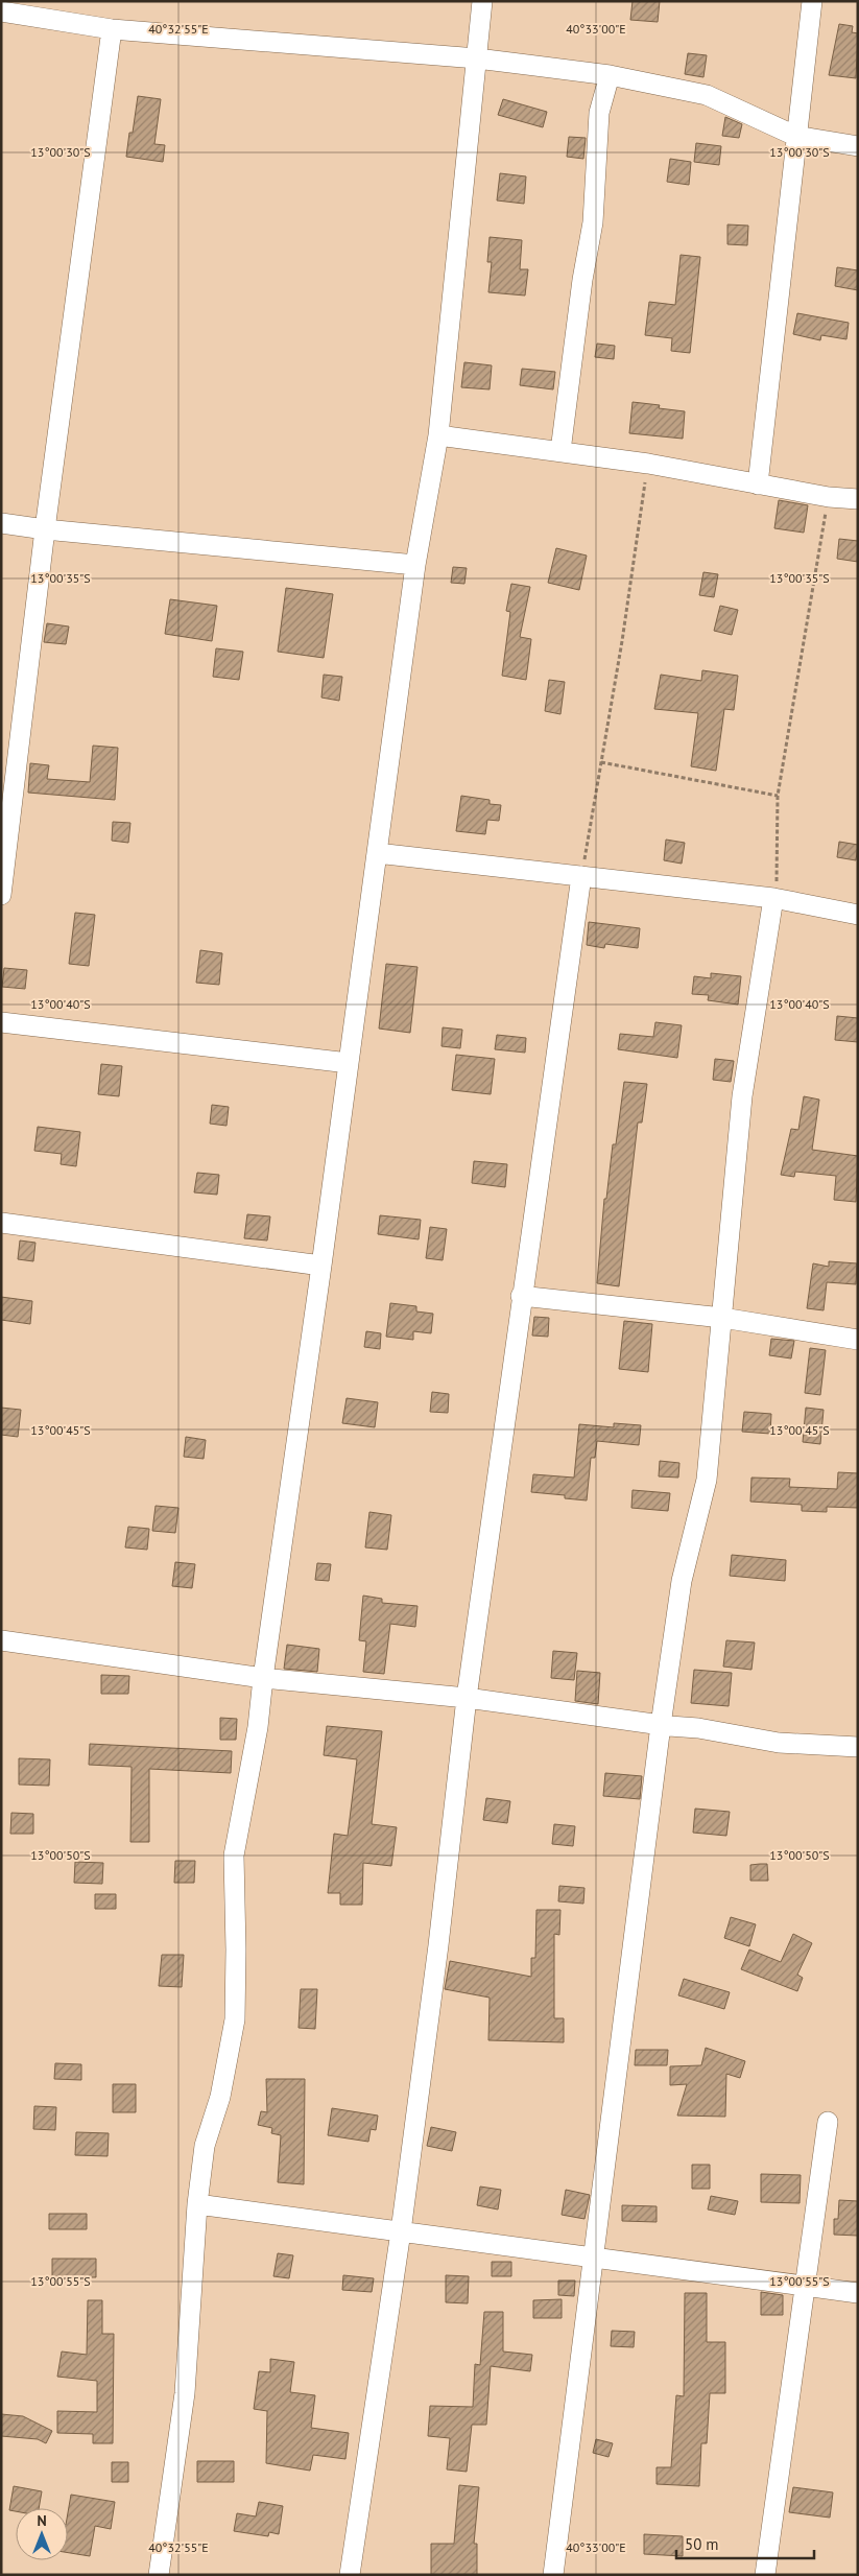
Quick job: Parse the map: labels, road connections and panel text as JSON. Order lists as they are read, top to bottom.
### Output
{
  "scale_bar": "50 m",
  "north": "top",
  "coordinates": [
    "40°32'55\"E",
    "40°33'00\"E",
    "13°00'30\"S",
    "13°00'35\"S",
    "13°00'40\"S",
    "13°00'45\"S",
    "13°00'50\"S",
    "13°00'55\"S"
  ]
}
